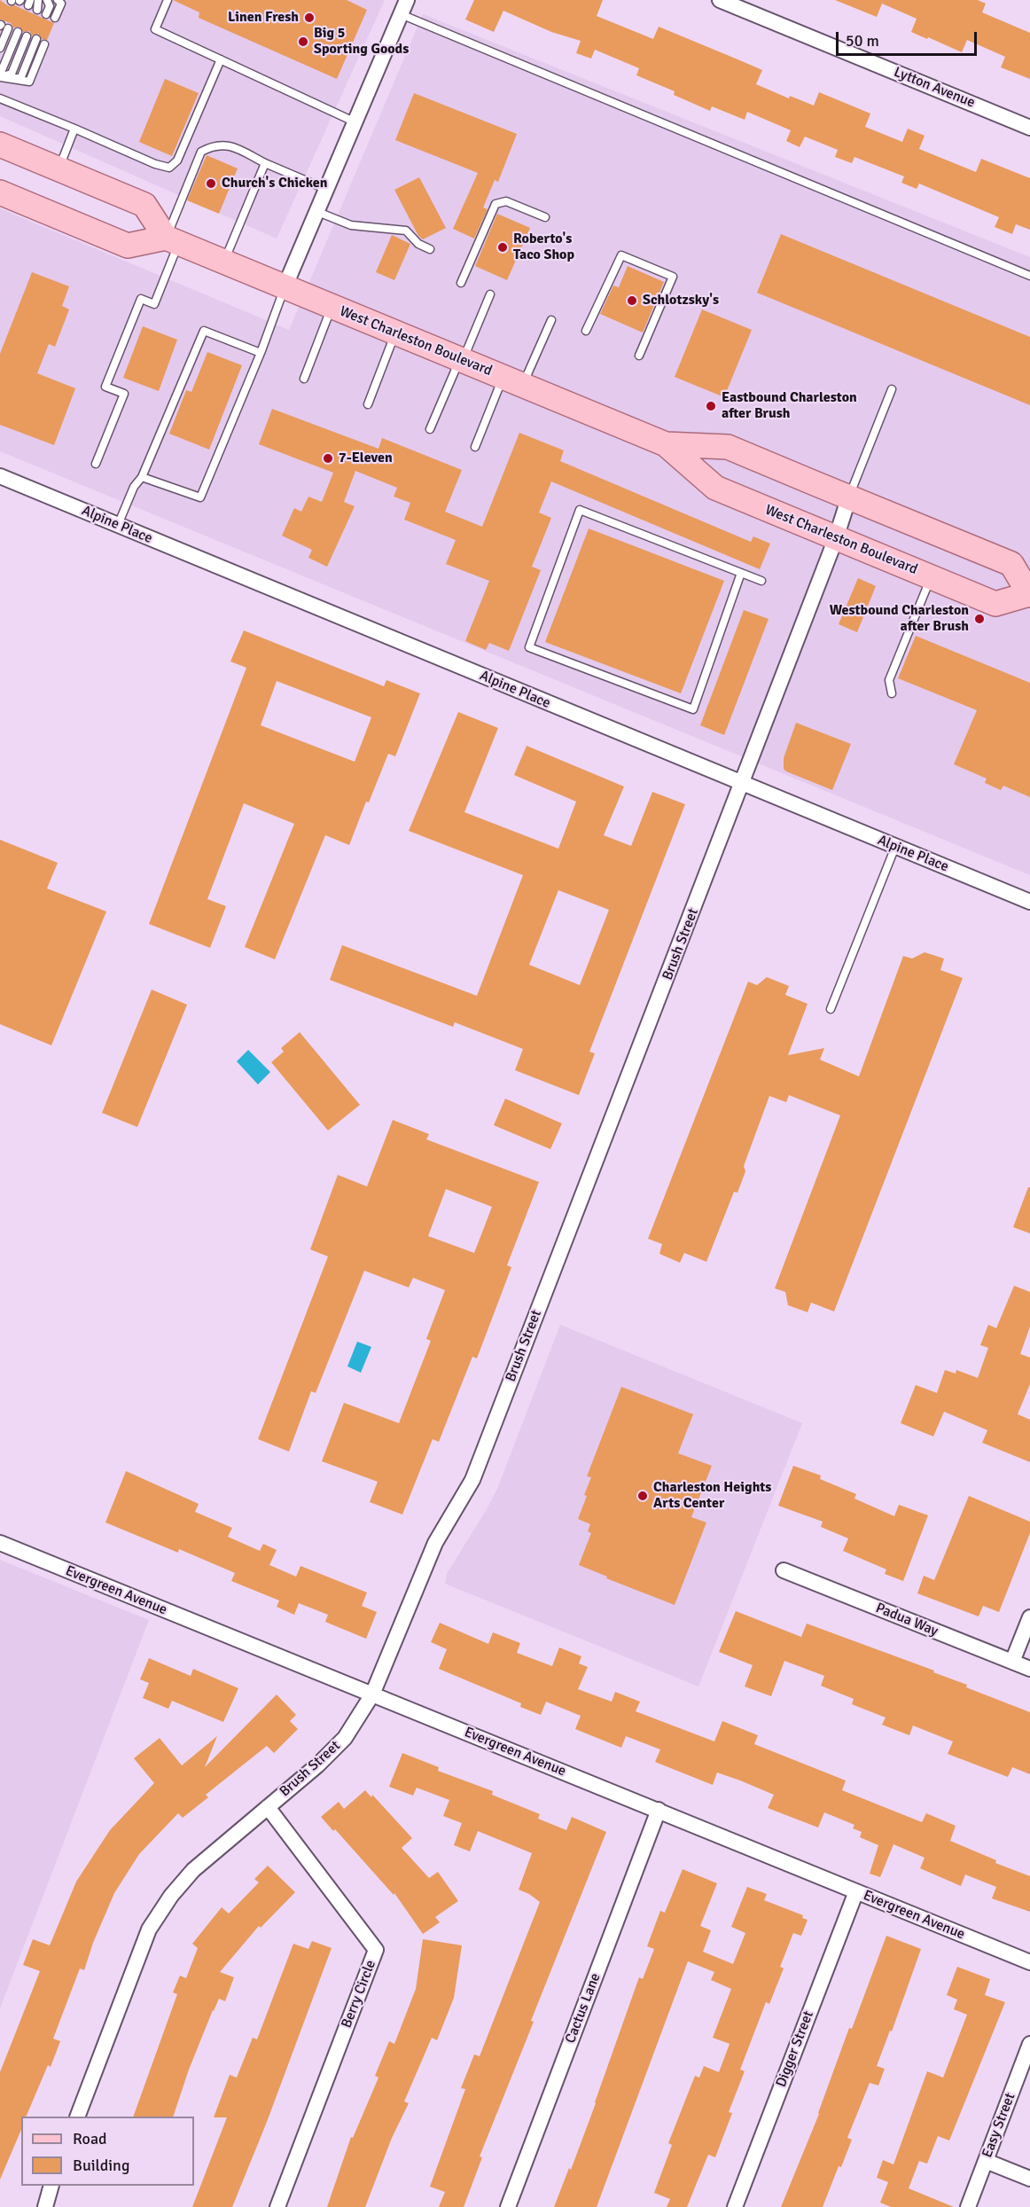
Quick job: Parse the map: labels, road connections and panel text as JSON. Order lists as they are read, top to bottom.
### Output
{
  "streets": {
    "main road": ["West Charleston Boulevard"],
    "street": [
      "Lytton Avenue",
      "Alpine Place",
      "Brush Street",
      "Evergreen Avenue",
      "Padua Way",
      "Berry Circle",
      "Cactus Lane",
      "Digger Street",
      "Easy Street"
    ]
  },
  "crossings": [
    ["West Charleston Boulevard", "Brush Street"],
    ["Alpine Place", "Brush Street"],
    ["Brush Street", "Evergreen Avenue"],
    ["Brush Street", "Berry Circle"],
    ["Evergreen Avenue", "Cactus Lane"],
    ["Evergreen Avenue", "Digger Street"]
  ],
  "places": [
    "Linen Fresh",
    "Big 5 Sporting Goods",
    "Church's Chicken",
    "Roberto's Taco Shop",
    "Schlotzsky's",
    "Eastbound Charleston after Brush",
    "7-Eleven",
    "Westbound Charleston after Brush",
    "Charleston Heights Arts Center"
  ],
  "legend": ["Road", "Building"],
  "scale_bar": "50 m"
}
